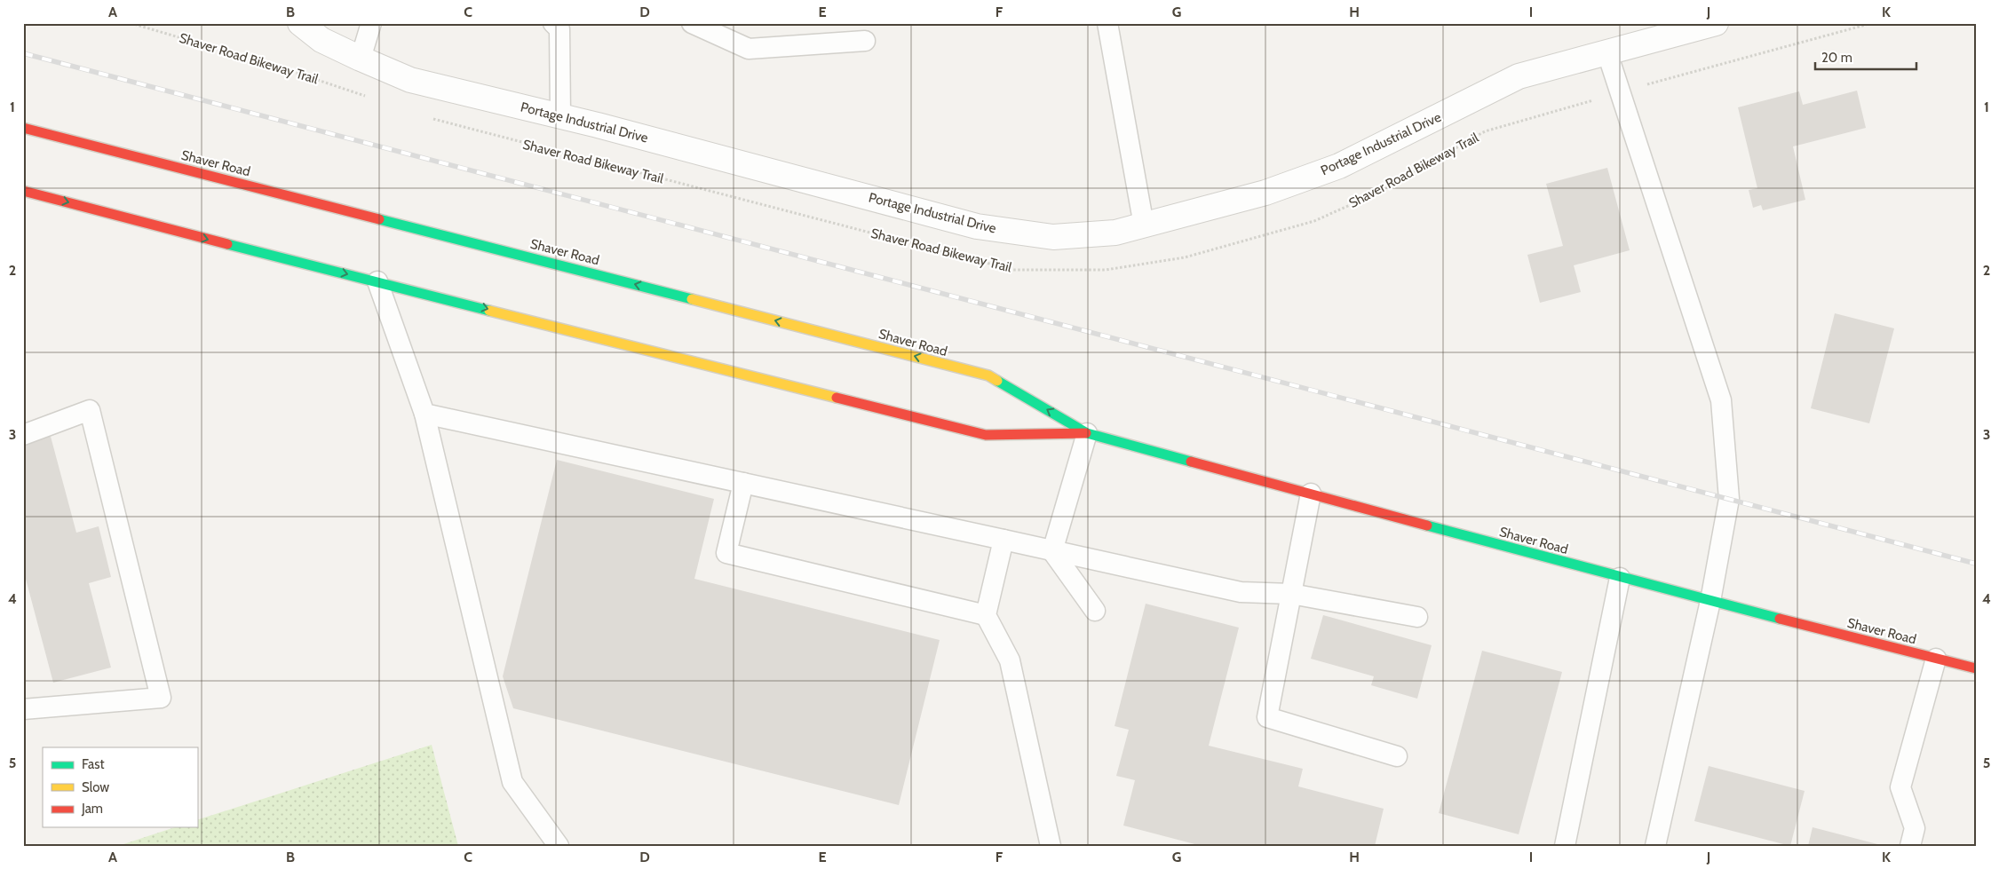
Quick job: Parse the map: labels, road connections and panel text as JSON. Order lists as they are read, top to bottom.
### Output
{
  "streets": {
    "main road": ["Shaver Road"],
    "street": ["Portage Industrial Drive"],
    "path": ["Shaver Road Bikeway Trail"]
  },
  "legend": ["Fast", "Slow", "Jam"],
  "scale_bar": "20 m",
  "grid": {
    "columns": [
      "A",
      "B",
      "C",
      "D",
      "E",
      "F",
      "G",
      "H",
      "I",
      "J",
      "K"
    ],
    "rows": [
      "1",
      "2",
      "3",
      "4",
      "5"
    ]
  }
}
